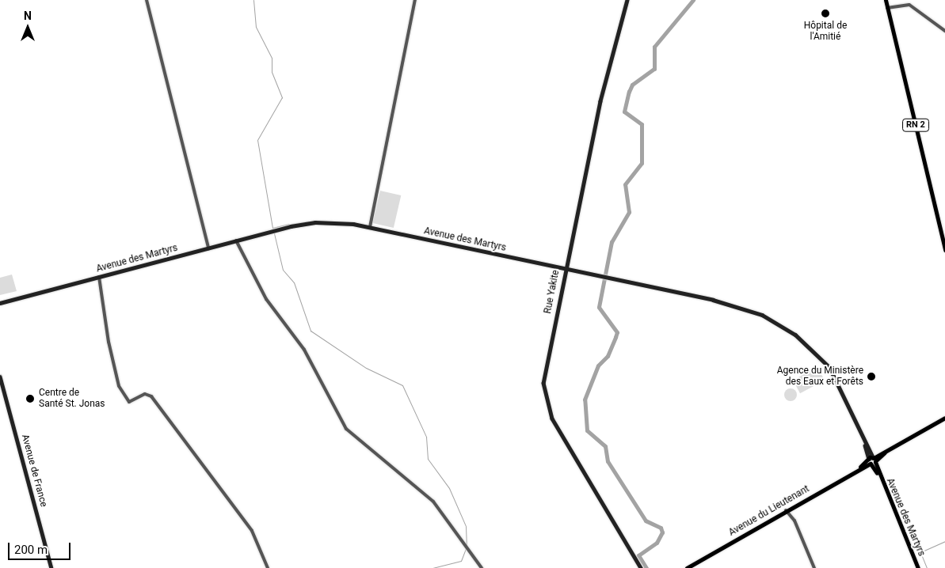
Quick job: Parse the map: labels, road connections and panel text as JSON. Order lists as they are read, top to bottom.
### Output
{
  "streets": {
    "main road": [
      "RN 2",
      "Avenue des Martyrs",
      "Rue Yakite",
      "Avenue de France",
      "Avenue du Lieutenant"
    ]
  },
  "crossings": [
    ["Avenue des Martyrs", "Rue Yakite"],
    ["Avenue des Martyrs", "Avenue du Lieutenant"]
  ],
  "places": ["Hôpital de l'Amitié", "Agence du Ministère des Eaux et Forêts", "Centre de Santé St. Jonas"],
  "scale_bar": "200 m",
  "north": "top"
}
